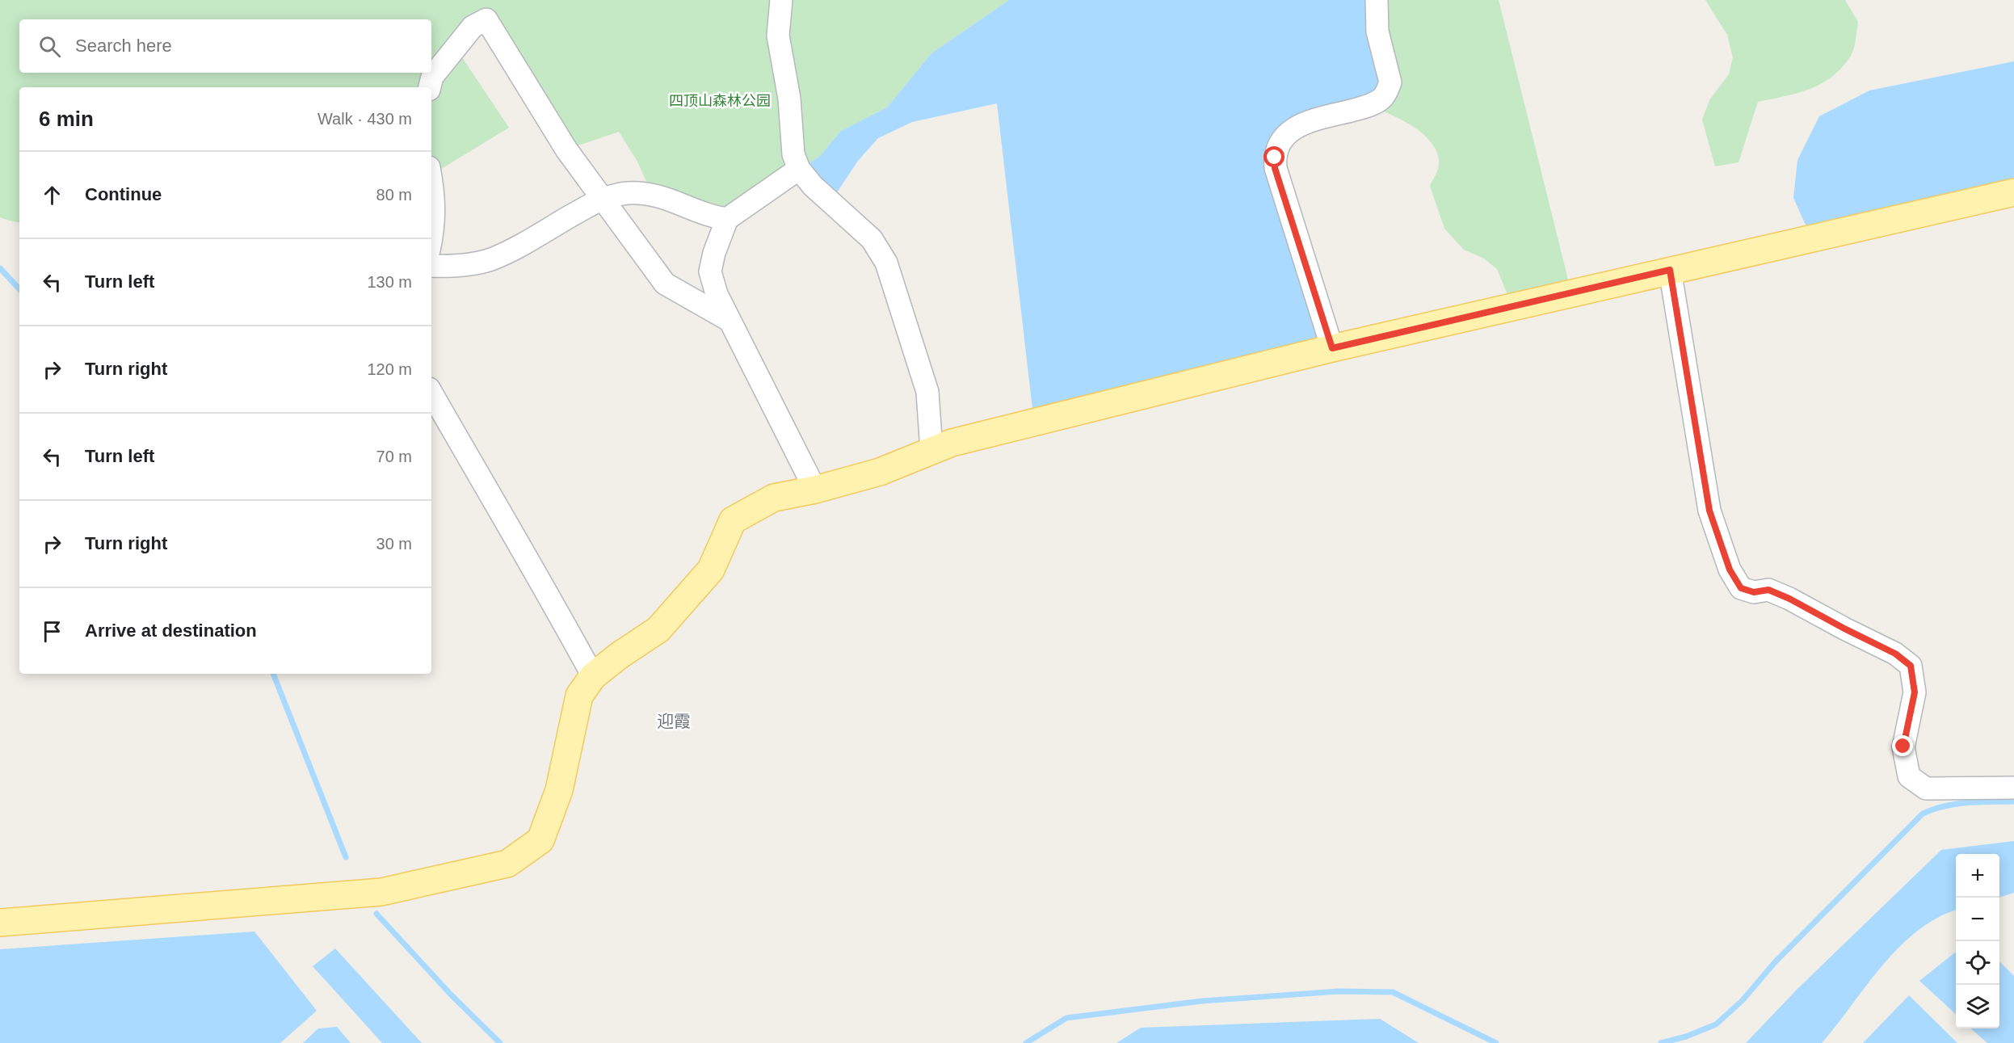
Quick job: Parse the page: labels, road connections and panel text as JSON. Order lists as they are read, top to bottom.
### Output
{
  "districts": ["迎霞"],
  "parks": ["四顶山森林公园"],
  "page": {
    "search": "Search here",
    "heading": ["6 min", "Walk · 430 m"],
    "list": [
      ["Continue", "80 m"],
      ["Turn left", "130 m"],
      ["Turn right", "120 m"],
      ["Turn left", "70 m"],
      ["Turn right", "30 m"],
      "Arrive at destination"
    ],
    "map_buttons": ["+", "−"]
  }
}
